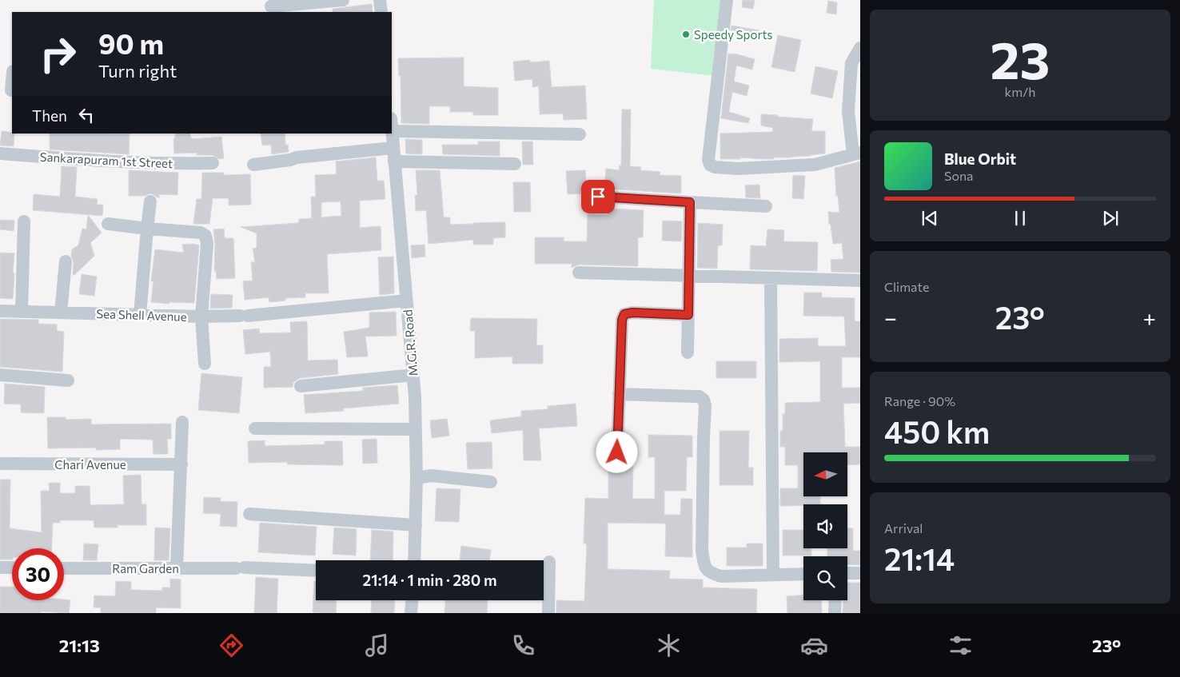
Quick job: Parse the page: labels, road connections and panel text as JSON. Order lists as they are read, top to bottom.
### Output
{
  "streets": {
    "street": [
      "Sankarapuram 1st Street",
      "Sea Shell Avenue",
      "M.G.R. Road",
      "Chari Avenue",
      "Ram Garden"
    ]
  },
  "places": ["Speedy Sports"],
  "north": "left",
  "page": {
    "tile": [
      ["23", "km/h"],
      "Climate",
      ["Range · 90%", "450 km"],
      ["Arrival", "21:14"]
    ],
    "turn": ["90 m", "Turn right"],
    "then": "Then",
    "song": ["Blue Orbit", "Sona"],
    "heat": ["−", "23°", "+"],
    "limit": "30",
    "trip": "21:14 · 1 min · 280 m",
    "tabs": ["21:13", "23°"]
  }
}
